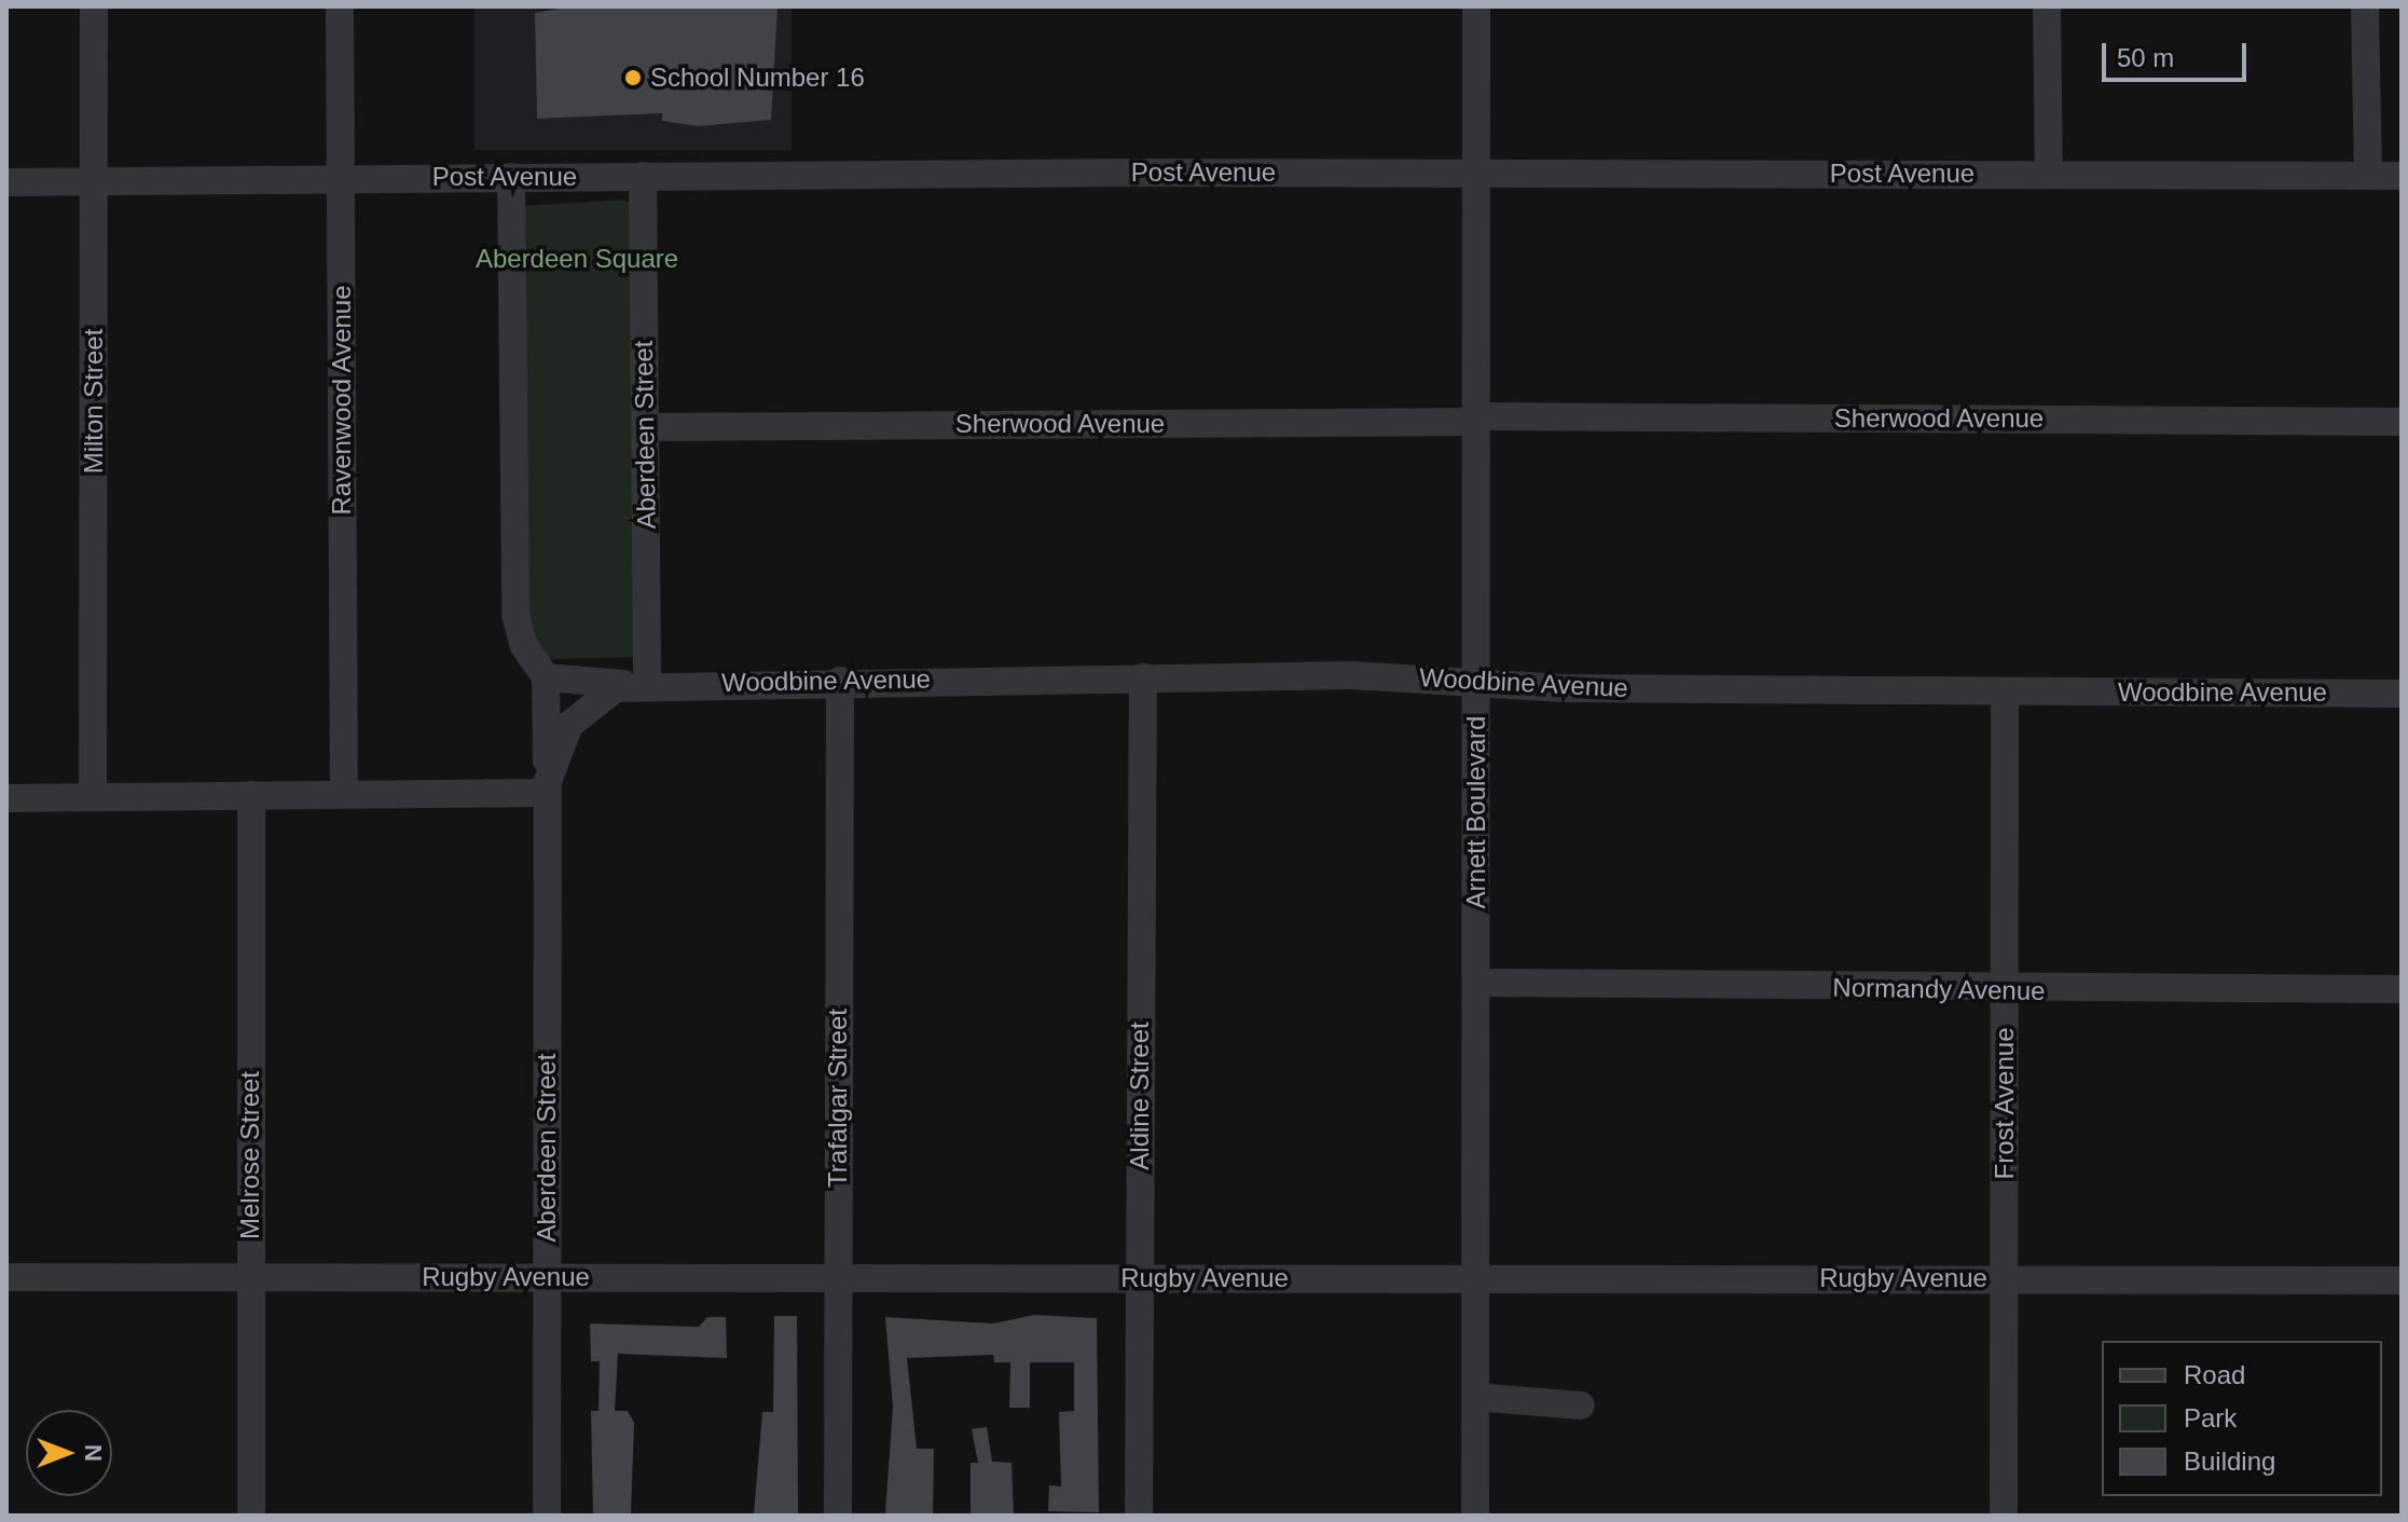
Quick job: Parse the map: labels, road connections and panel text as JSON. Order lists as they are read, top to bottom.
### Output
{
  "streets": {
    "street": [
      "Post Avenue",
      "Ravenwood Avenue",
      "Milton Street",
      "Sherwood Avenue",
      "Aberdeen Street",
      "Woodbine Avenue",
      "Arnett Boulevard",
      "Normandy Avenue",
      "Aldine Street",
      "Trafalgar Street",
      "Frost Avenue",
      "Melrose Street",
      "Rugby Avenue"
    ]
  },
  "crossings": [
    ["Post Avenue", "Ravenwood Avenue"],
    ["Post Avenue", "Milton Street"],
    ["Post Avenue", "Aberdeen Street"],
    ["Post Avenue", "Arnett Boulevard"],
    ["Sherwood Avenue", "Aberdeen Street"],
    ["Sherwood Avenue", "Arnett Boulevard"],
    ["Aberdeen Street", "Woodbine Avenue"],
    ["Aberdeen Street", "Rugby Avenue"],
    ["Woodbine Avenue", "Arnett Boulevard"],
    ["Woodbine Avenue", "Aldine Street"],
    ["Woodbine Avenue", "Trafalgar Street"],
    ["Woodbine Avenue", "Frost Avenue"],
    ["Arnett Boulevard", "Normandy Avenue"],
    ["Arnett Boulevard", "Rugby Avenue"],
    ["Normandy Avenue", "Frost Avenue"],
    ["Aldine Street", "Rugby Avenue"],
    ["Trafalgar Street", "Rugby Avenue"],
    ["Frost Avenue", "Rugby Avenue"],
    ["Melrose Street", "Rugby Avenue"]
  ],
  "parks": ["Aberdeen Square"],
  "places": ["School Number 16"],
  "legend": ["Road", "Park", "Building"],
  "scale_bar": "50 m",
  "north": "right"
}
